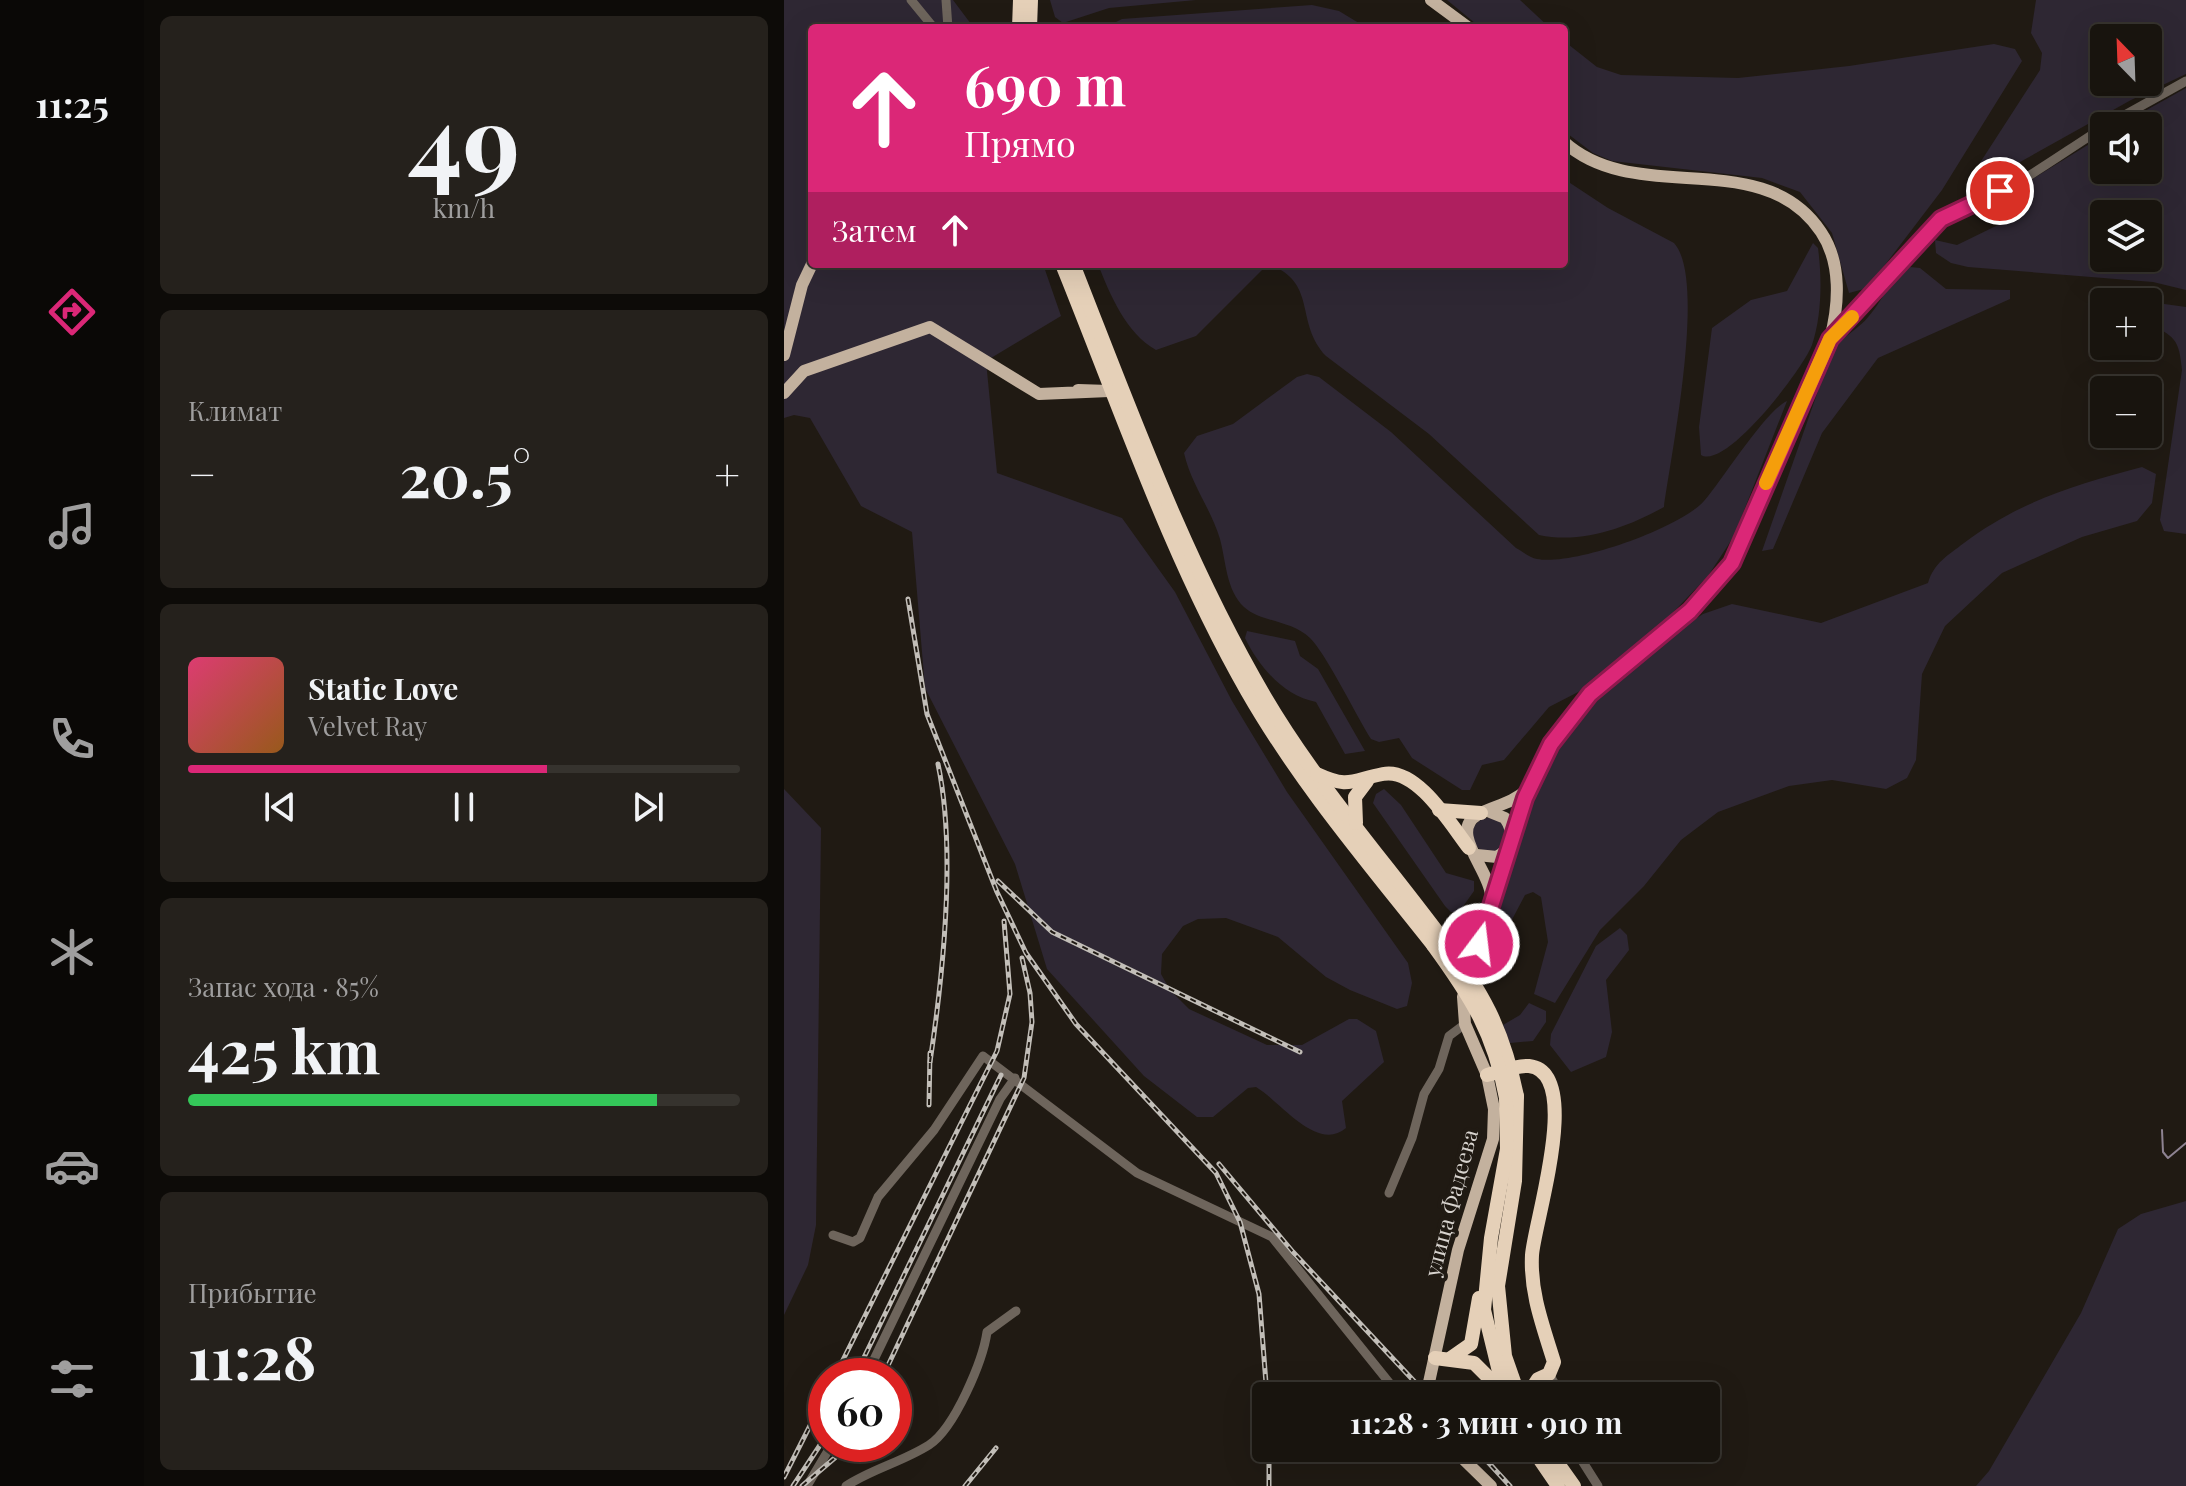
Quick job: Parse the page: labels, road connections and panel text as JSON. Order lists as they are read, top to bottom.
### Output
{
  "streets": {
    "main road": ["улица Фадеева"]
  },
  "north": "top left",
  "page": {
    "tabs": "11:25",
    "tile": [
      ["49", "km/h"],
      "Климат",
      ["Запас хода · 85%", "425 km"],
      ["Прибытие", "11:28"]
    ],
    "map_buttons": ["+", "−"],
    "turn": ["690 m", "Прямо"],
    "then": "Затем",
    "heat": ["−", "20.5°", "+"],
    "song": ["Static Love", "Velvet Ray"],
    "limit": "60",
    "trip": "11:28 · 3 мин · 910 m"
  }
}
